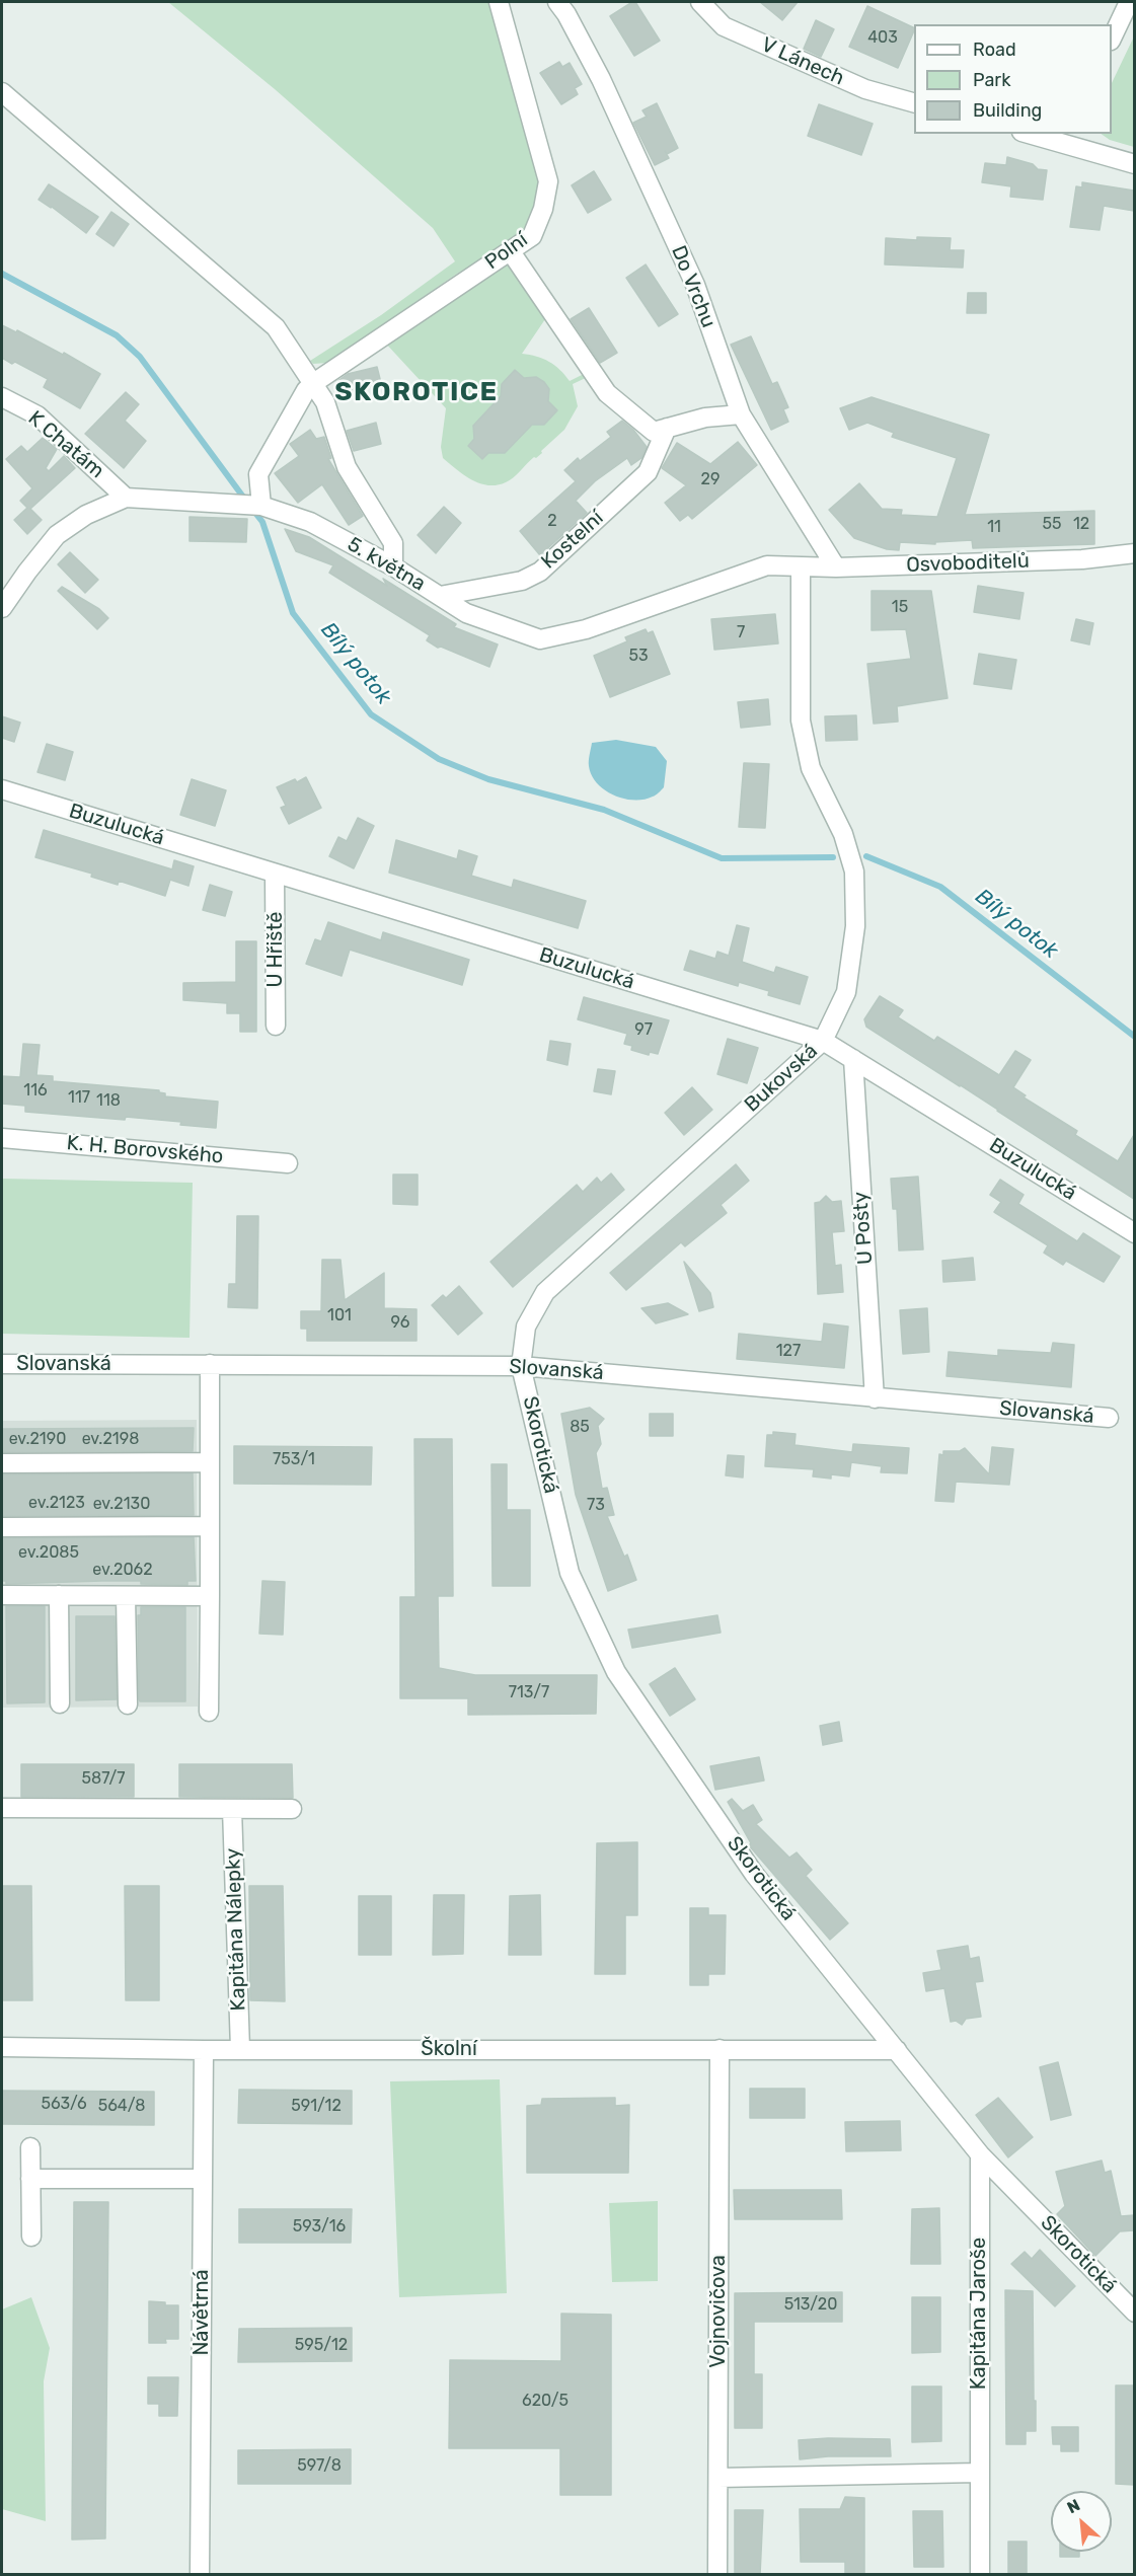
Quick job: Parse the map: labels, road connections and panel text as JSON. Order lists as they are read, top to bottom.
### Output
{
  "streets": {
    "street": [
      "V Lánech",
      "Polní",
      "Do Vrchu",
      "K Chatám",
      "Kostelní",
      "Osvoboditelů",
      "5. května",
      "Buzulucká",
      "U Hřiště",
      "Bukovská",
      "K. H. Borovského",
      "U Pošty",
      "Slovanská",
      "Skorotická",
      "Kapitána Nálepky",
      "Školní",
      "Vojnovičova",
      "Návětrná",
      "Kapitána Jaroše"
    ]
  },
  "crossings": [
    ["Polní", "5. května"],
    ["Do Vrchu", "Osvoboditelů"],
    ["K Chatám", "5. května"],
    ["Kostelní", "5. května"],
    ["Osvoboditelů", "5. května"],
    ["Osvoboditelů", "Bukovská"],
    ["5. května", "Bukovská"],
    ["Buzulucká", "U Hřiště"],
    ["Buzulucká", "Bukovská"],
    ["Buzulucká", "U Pošty"],
    ["Bukovská", "Slovanská"],
    ["Bukovská", "Skorotická"],
    ["U Pošty", "Slovanská"],
    ["Slovanská", "Skorotická"],
    ["Skorotická", "Školní"],
    ["Skorotická", "Kapitána Jaroše"],
    ["Kapitána Nálepky", "Školní"],
    ["Školní", "Vojnovičova"],
    ["Školní", "Návětrná"]
  ],
  "districts": ["SKOROTICE"],
  "water": ["Bílý potok"],
  "house_numbers": [
    "403",
    "29",
    "2",
    "55",
    "12",
    "11",
    "15",
    "7",
    "53",
    "97",
    "116",
    "117",
    "118",
    "101",
    "96",
    "127",
    "85",
    "ev.2190",
    "ev.2198",
    "753/1",
    "ev.2123",
    "ev.2130",
    "73",
    "ev.2085",
    "ev.2062",
    "713/7",
    "587/7",
    "563/6",
    "564/8",
    "591/12",
    "593/16",
    "513/20",
    "595/12",
    "620/5",
    "597/8"
  ],
  "legend": ["Road", "Park", "Building"],
  "north": "top left"
}
